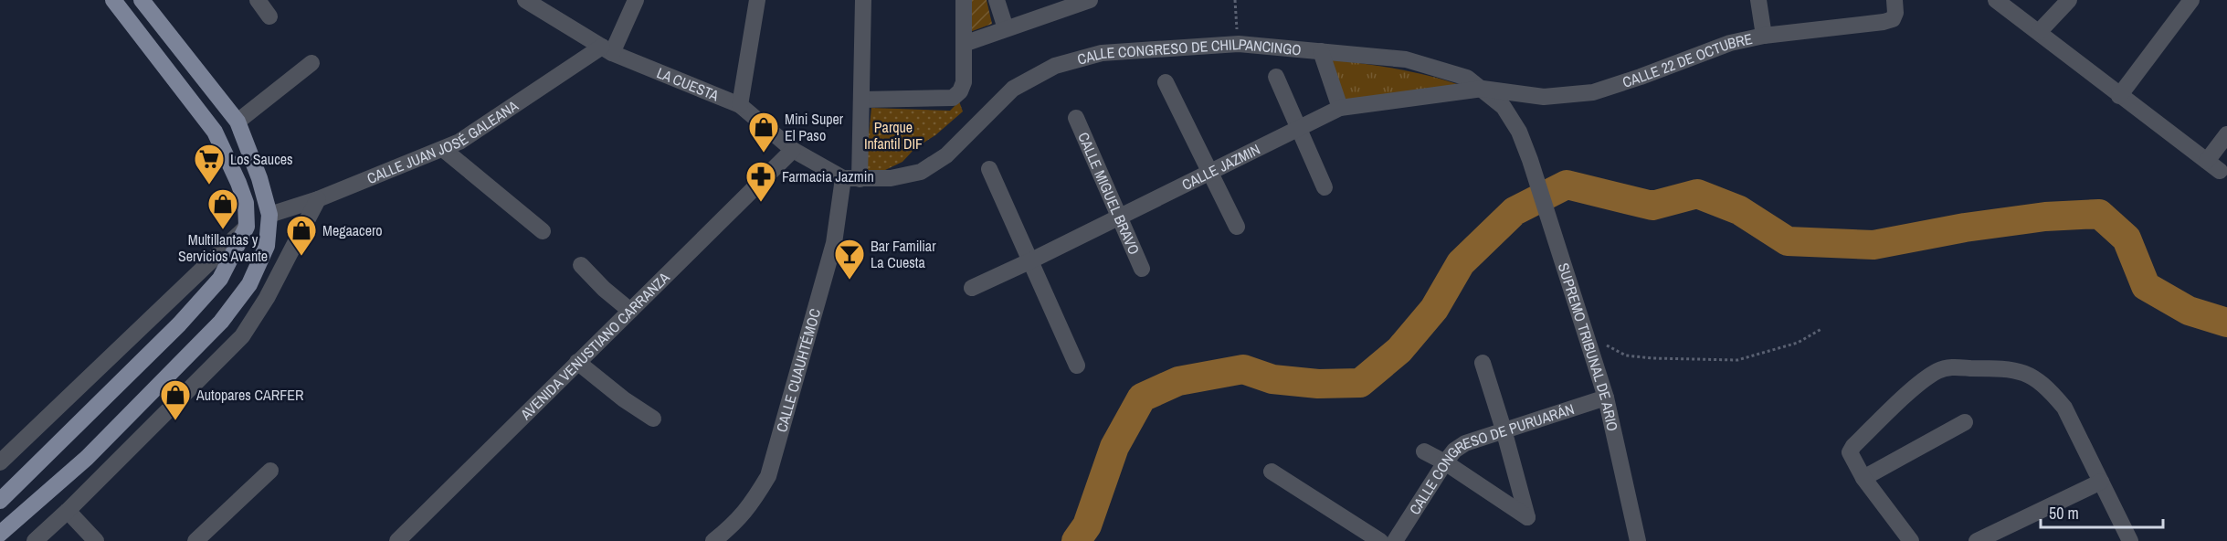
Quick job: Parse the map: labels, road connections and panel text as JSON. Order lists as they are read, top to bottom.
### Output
{
  "streets": {
    "street": [
      "CALLE CONGRESO DE CHILPANCINGO",
      "CALLE 22 DE OCTUBRE",
      "LA CUESTA",
      "CALLE JUAN JOSÉ GALEANA",
      "CALLE JAZMIN",
      "CALLE MIGUEL BRAVO",
      "AVENIDA VENUSTIANO CARRANZA",
      "SUPREMO TRIBUNAL DE ARIO",
      "CALLE CUAUHTÉMOC",
      "CALLE CONGRESO DE PURUARÁN"
    ]
  },
  "crossings": [
    ["CALLE CONGRESO DE CHILPANCINGO", "CALLE 22 DE OCTUBRE"],
    ["CALLE CONGRESO DE CHILPANCINGO", "LA CUESTA"],
    ["CALLE CONGRESO DE CHILPANCINGO", "CALLE JAZMIN"],
    ["CALLE CONGRESO DE CHILPANCINGO", "SUPREMO TRIBUNAL DE ARIO"],
    ["CALLE CONGRESO DE CHILPANCINGO", "CALLE CUAUHTÉMOC"],
    ["CALLE 22 DE OCTUBRE", "CALLE JAZMIN"],
    ["LA CUESTA", "CALLE JUAN JOSÉ GALEANA"],
    ["LA CUESTA", "AVENIDA VENUSTIANO CARRANZA"],
    ["LA CUESTA", "CALLE CUAUHTÉMOC"],
    ["CALLE JAZMIN", "CALLE MIGUEL BRAVO"],
    ["SUPREMO TRIBUNAL DE ARIO", "CALLE CONGRESO DE PURUARÁN"]
  ],
  "parks": ["Parque Infantil DIF"],
  "places": {
    "shop": [
      "Mini Super El Paso",
      "Multillantas y Servicios Avante",
      "Megaacero",
      "Autopares CARFER"
    ],
    "supermarket": ["Los Sauces"],
    "pharmacy": ["Farmacia Jazmin"],
    "bar": ["Bar Familiar La Cuesta"]
  },
  "scale_bar": "50 m"
}
